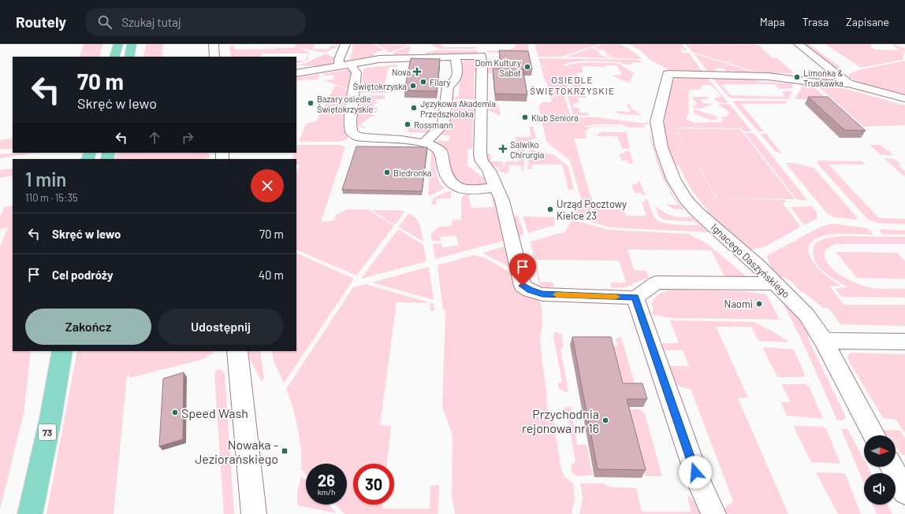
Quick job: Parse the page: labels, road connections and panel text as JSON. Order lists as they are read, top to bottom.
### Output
{
  "streets": {
    "main road": ["73"],
    "street": ["Ignacego Daszyńskiego"]
  },
  "districts": ["OSIEDLE ŚWIĘTOKRZYSKIE"],
  "places": {
    "other": [
      "Dom Kultury Sabat",
      "Limonka & Truskawka",
      "Filary",
      "Świętokrzyska",
      "Bazary osiedle Świętokrzyskie",
      "Językowa Akademia Przedszkolaka",
      "Klub Seniora",
      "Rossmann",
      "Biedronka",
      "Urząd Pocztowy Kielce 23",
      "Naomi",
      "Speed Wash",
      "Przychodnia rejonowa nr 16"
    ],
    "health": ["Nova", "Salwiko Chirurgia"],
    "transit": ["Nowaka - Jeziorańskiego"]
  },
  "north": "right",
  "page": {
    "header": "Routely",
    "search": "Szukaj tutaj",
    "nav": ["Mapa", "Trasa", "Zapisane"],
    "turn": ["70 m", "Skręć w lewo"],
    "heading": ["1 min", "110 m · 15:35"],
    "list": [
      {
        "name": "Skręć w lewo",
        "value": "70 m"
      },
      {
        "name": "Cel podróży",
        "value": "40 m"
      }
    ],
    "buttons": ["Zakończ", "Udostępnij"],
    "speed": "26 km/h",
    "limit": "30"
  }
}
